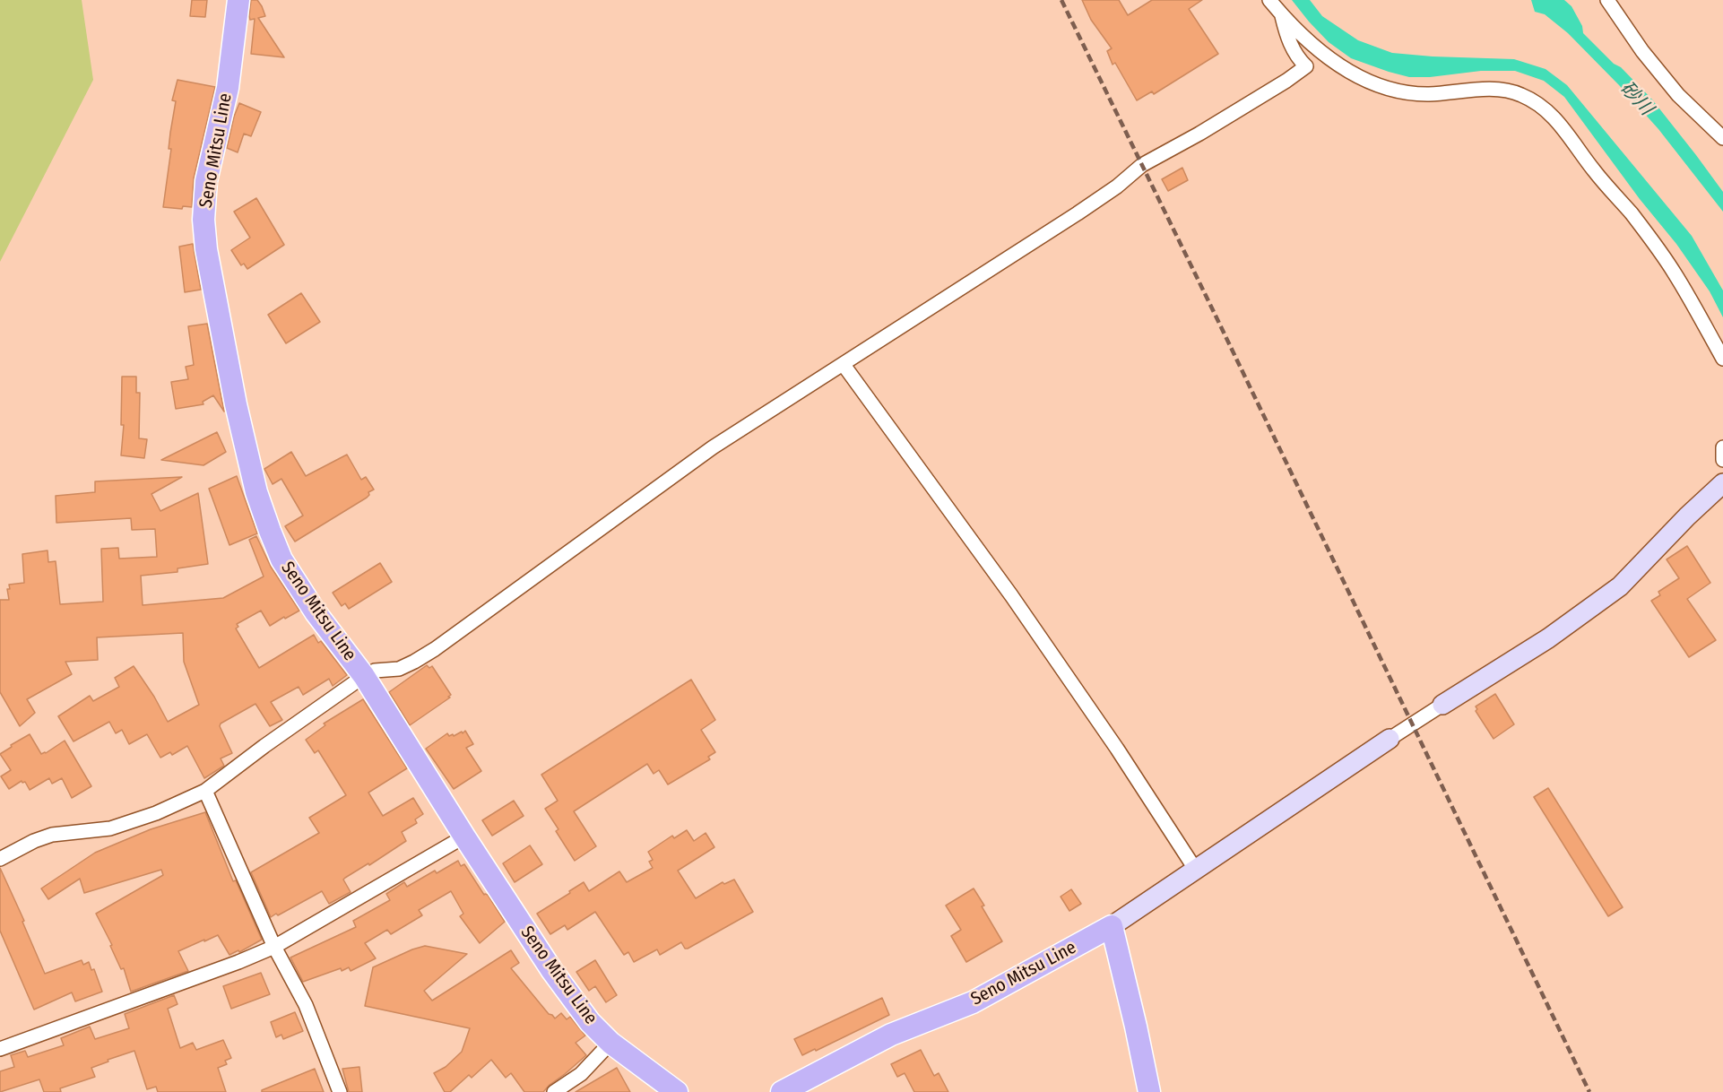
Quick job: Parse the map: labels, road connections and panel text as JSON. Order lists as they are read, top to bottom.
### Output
{
  "streets": {
    "main road": ["Seno Mitsu Line"]
  },
  "water": ["砂川"]
}
